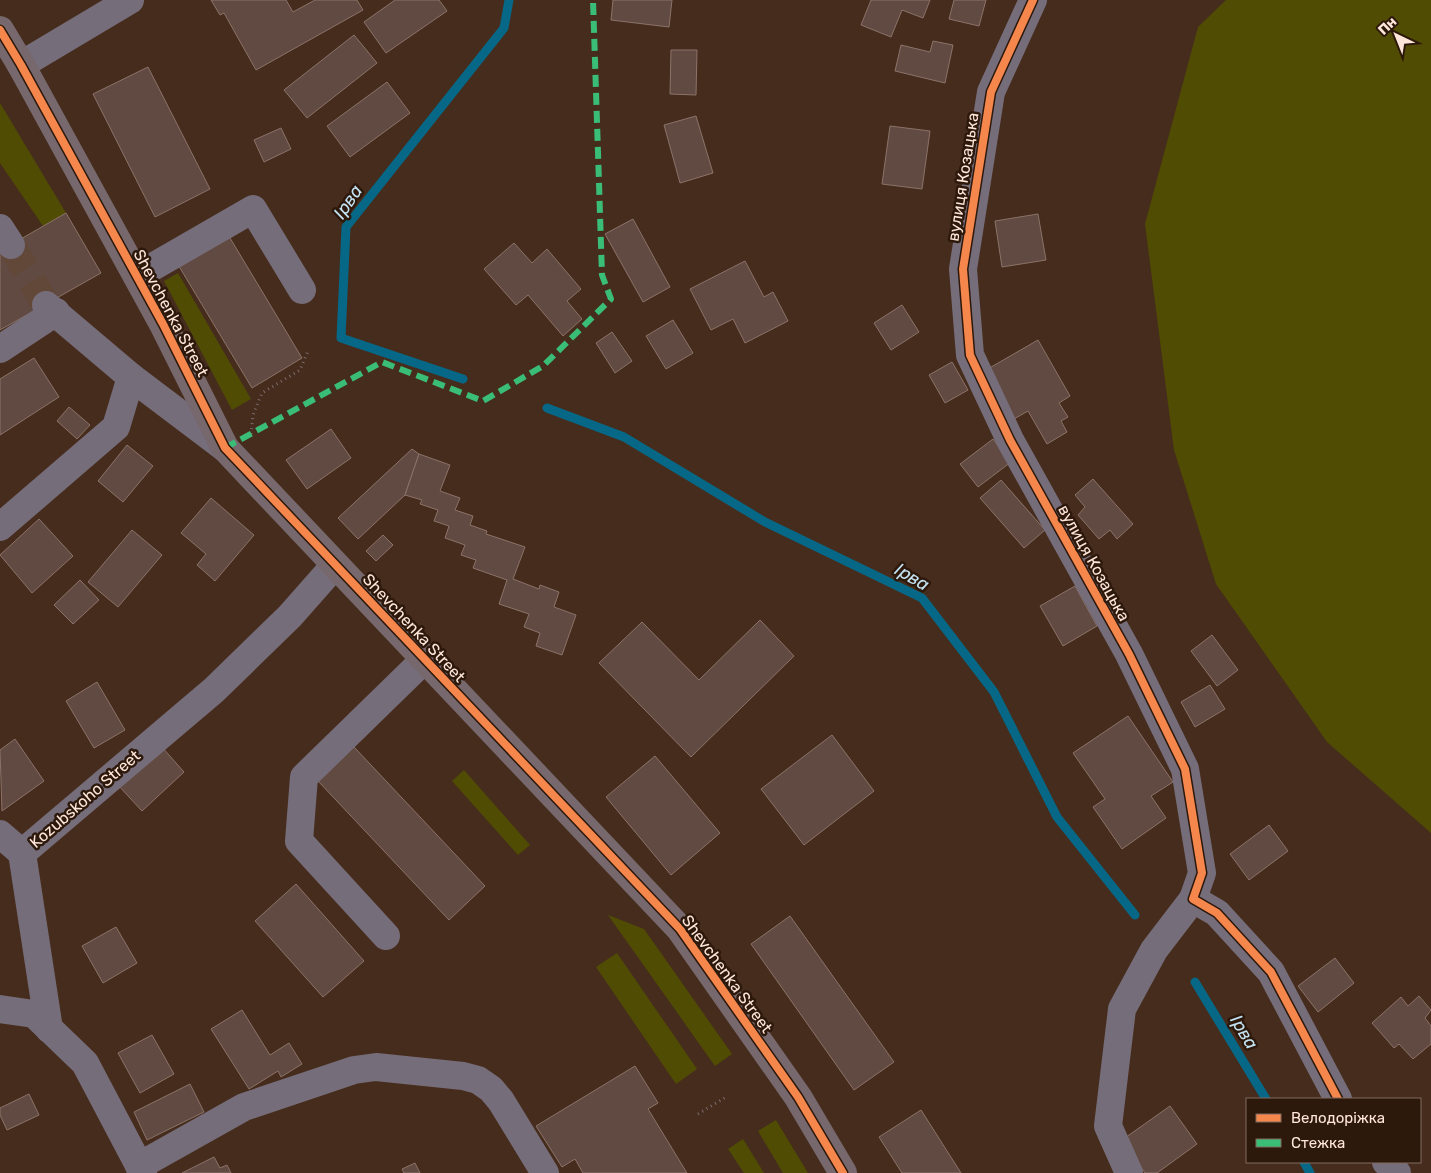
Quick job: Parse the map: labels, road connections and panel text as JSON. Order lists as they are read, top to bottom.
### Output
{
  "streets": {
    "main road": ["Shevchenka Street"],
    "street": ["вулиця Козацька", "Kozubskoho Street"]
  },
  "crossings": [
    ["Shevchenka Street", "Kozubskoho Street"]
  ],
  "water": ["Ірва"],
  "legend": ["Велодоріжка", "Стежка"],
  "north": "top left"
}
